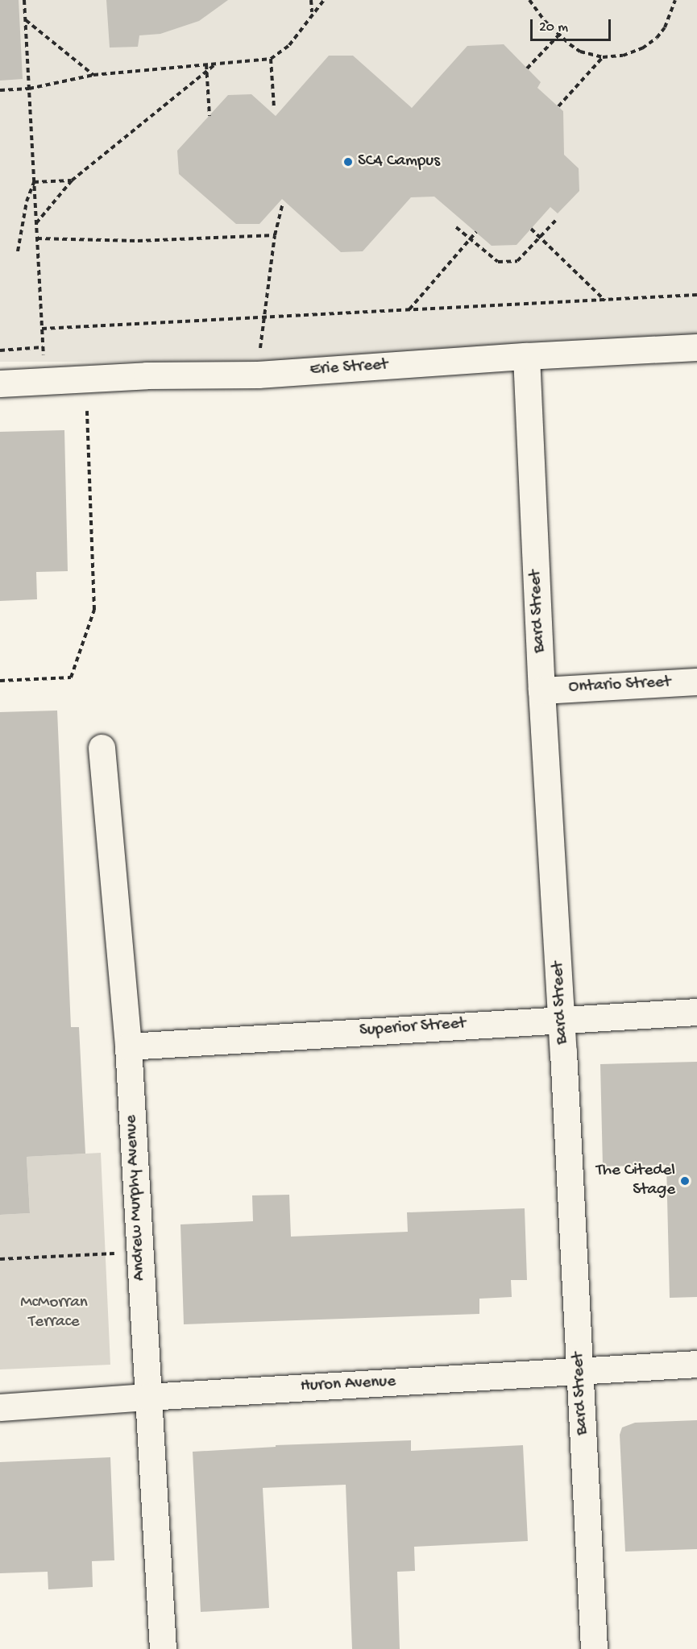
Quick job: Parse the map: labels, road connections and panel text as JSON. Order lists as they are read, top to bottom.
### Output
{
  "streets": {
    "street": [
      "Erie Street",
      "Bard Street",
      "Ontario Street",
      "Superior Street",
      "Andrew Murphy Avenue",
      "Huron Avenue"
    ]
  },
  "crossings": [
    ["Erie Street", "Bard Street"],
    ["Bard Street", "Ontario Street"],
    ["Bard Street", "Superior Street"],
    ["Bard Street", "Huron Avenue"],
    ["Superior Street", "Andrew Murphy Avenue"],
    ["Andrew Murphy Avenue", "Huron Avenue"]
  ],
  "parks": ["McMorran Terrace"],
  "places": ["SC4 Campus", "The Citedel Stage"],
  "scale_bar": "20 m"
}
